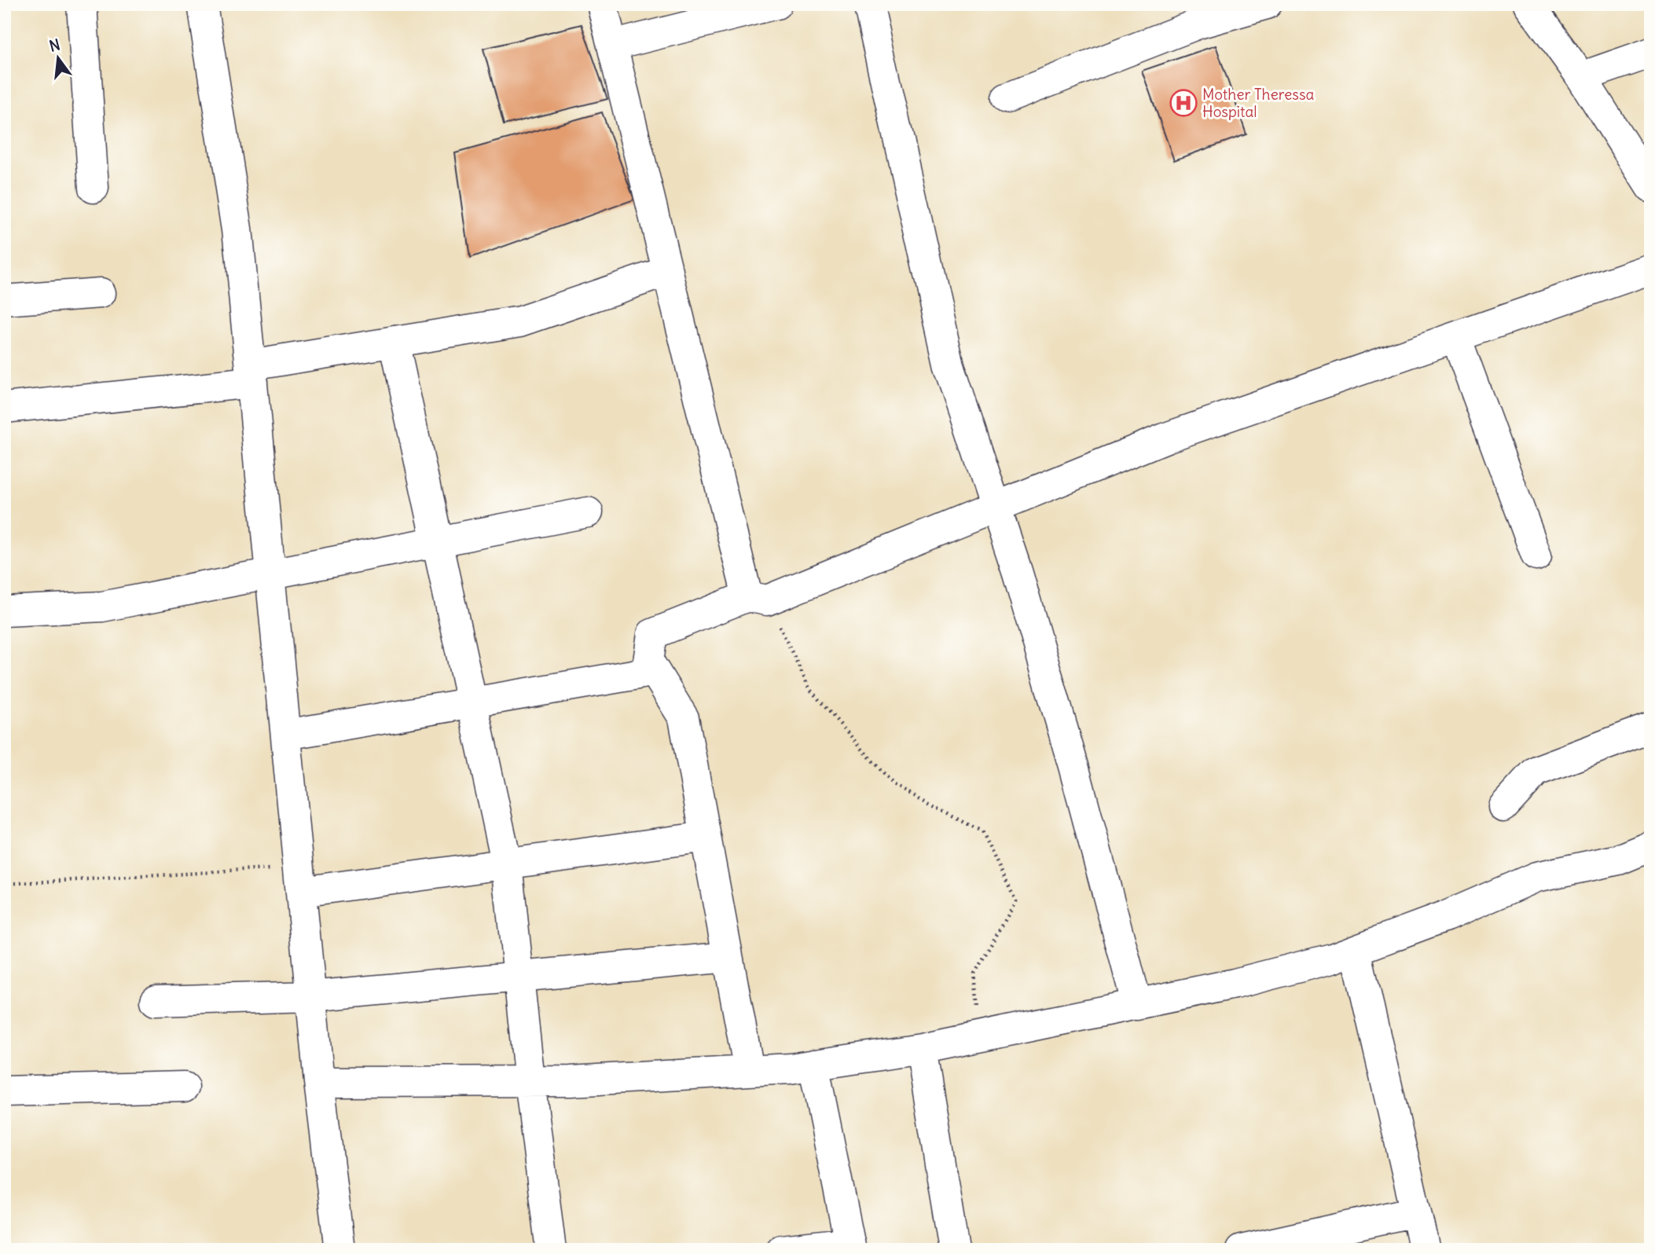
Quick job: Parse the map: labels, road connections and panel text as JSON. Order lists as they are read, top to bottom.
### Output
{
  "places": {
    "hospital": ["Mother Theressa Hospital"]
  },
  "north": "top"
}
